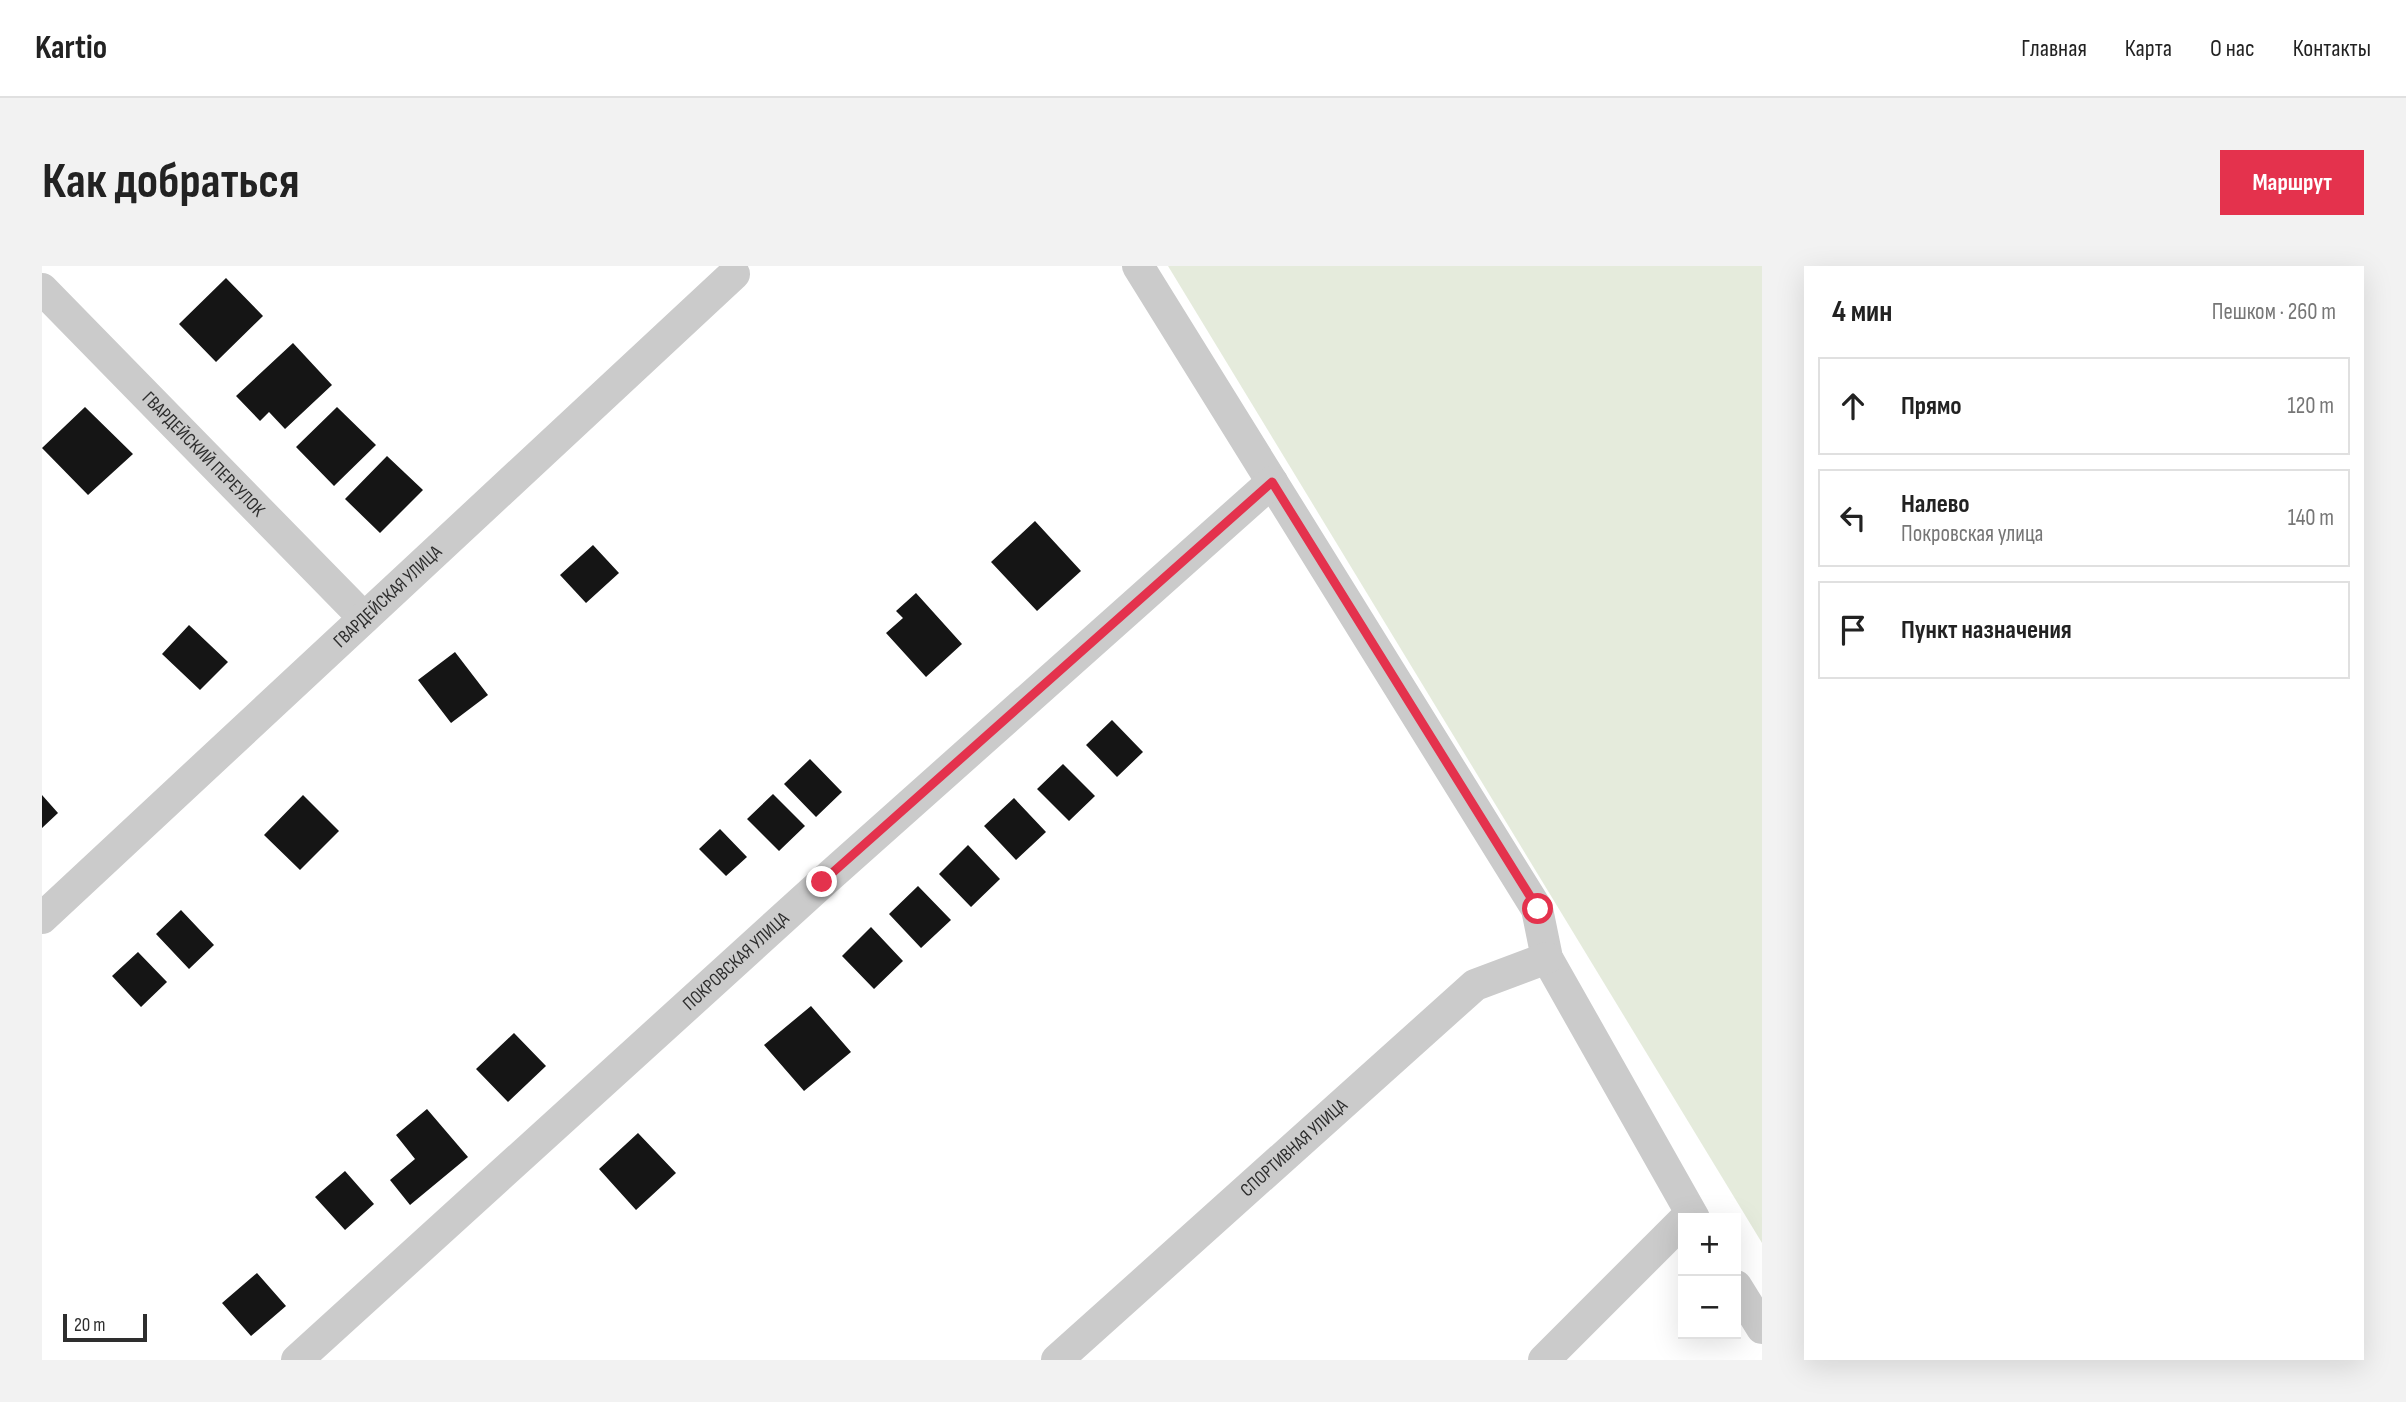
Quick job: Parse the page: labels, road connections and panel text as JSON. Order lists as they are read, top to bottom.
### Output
{
  "streets": {
    "street": [
      "ГВАРДЕЙСКИЙ ПЕРЕУЛОК",
      "ГВАРДЕЙСКАЯ УЛИЦА",
      "ПОКРОВСКАЯ УЛИЦА",
      "СПОРТИВНАЯ УЛИЦА"
    ]
  },
  "crossings": [
    ["ГВАРДЕЙСКИЙ ПЕРЕУЛОК", "ГВАРДЕЙСКАЯ УЛИЦА"]
  ],
  "scale_bar": "20 m",
  "page": {
    "header": "Kartio",
    "nav": [
      "Главная",
      "Карта",
      "О нас",
      "Контакты"
    ],
    "buttons": "Маршрут",
    "title": "Как добраться",
    "heading": ["4 мин", "Пешком · 260 m"],
    "list": [
      ["Прямо", "120 m"],
      ["Налево", "Покровская улица", "140 m"],
      "Пункт назначения"
    ],
    "map_buttons": ["+", "−"],
    "scale": "20 m"
  }
}
